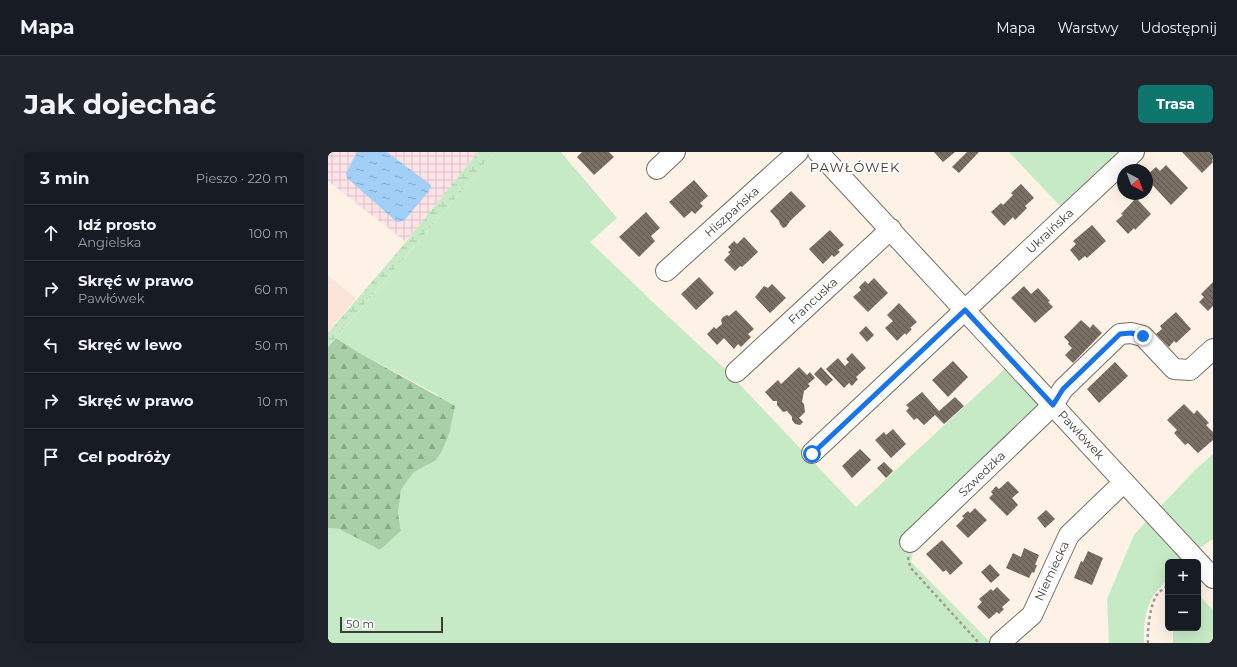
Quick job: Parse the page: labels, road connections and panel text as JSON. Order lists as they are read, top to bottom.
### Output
{
  "streets": {
    "street": [
      "Hiszpańska",
      "Ukraińska",
      "Francuska",
      "Pawłówek",
      "Szwedzka",
      "Niemiecka"
    ]
  },
  "crossings": [
    ["Ukraińska", "Pawłówek"],
    ["Francuska", "Pawłówek"],
    ["Pawłówek", "Szwedzka"],
    ["Pawłówek", "Niemiecka"]
  ],
  "districts": ["PAWŁÓWEK"],
  "scale_bar": "50 m",
  "north": "bottom right",
  "page": {
    "header": "Mapa",
    "nav": ["Mapa", "Warstwy", "Udostępnij"],
    "buttons": "Trasa",
    "title": "Jak dojechać",
    "heading": ["3 min", "Pieszo · 220 m"],
    "list": [
      ["Idź prosto", "Angielska", "100 m"],
      ["Skręć w prawo", "Pawłówek", "60 m"],
      ["Skręć w lewo", "50 m"],
      ["Skręć w prawo", "10 m"],
      "Cel podróży"
    ],
    "map_buttons": ["+", "−"],
    "scale": "50 m"
  }
}
